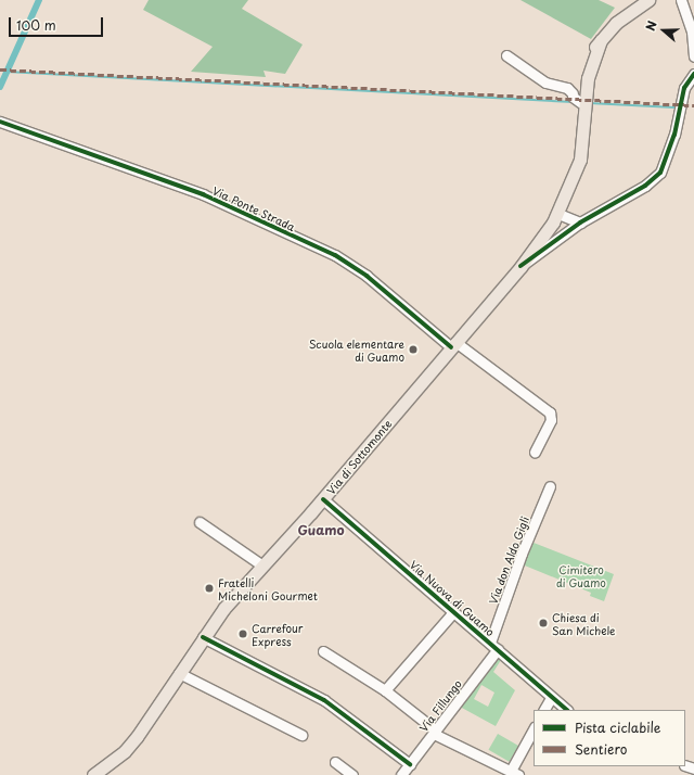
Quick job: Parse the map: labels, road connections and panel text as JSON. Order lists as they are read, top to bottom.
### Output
{
  "streets": {
    "main road": ["Via di Sottomonte"],
    "street": [
      "Via Ponte Strada",
      "Via don Aldo Gigli",
      "Via Nuova di Guamo",
      "Via Fillungo"
    ]
  },
  "crossings": [
    ["Via Ponte Strada", "Via di Sottomonte"],
    ["Via di Sottomonte", "Via Nuova di Guamo"],
    ["Via don Aldo Gigli", "Via Nuova di Guamo"],
    ["Via don Aldo Gigli", "Via Fillungo"],
    ["Via Nuova di Guamo", "Via Fillungo"]
  ],
  "districts": ["Guamo"],
  "parks": ["Cimitero di Guamo"],
  "places": [
    "Scuola elementare di Guamo",
    "Fratelli Micheloni Gourmet",
    "Chiesa di San Michele",
    "Carrefour Express"
  ],
  "legend": ["Pista ciclabile", "Sentiero"],
  "scale_bar": "100 m",
  "north": "left"
}
